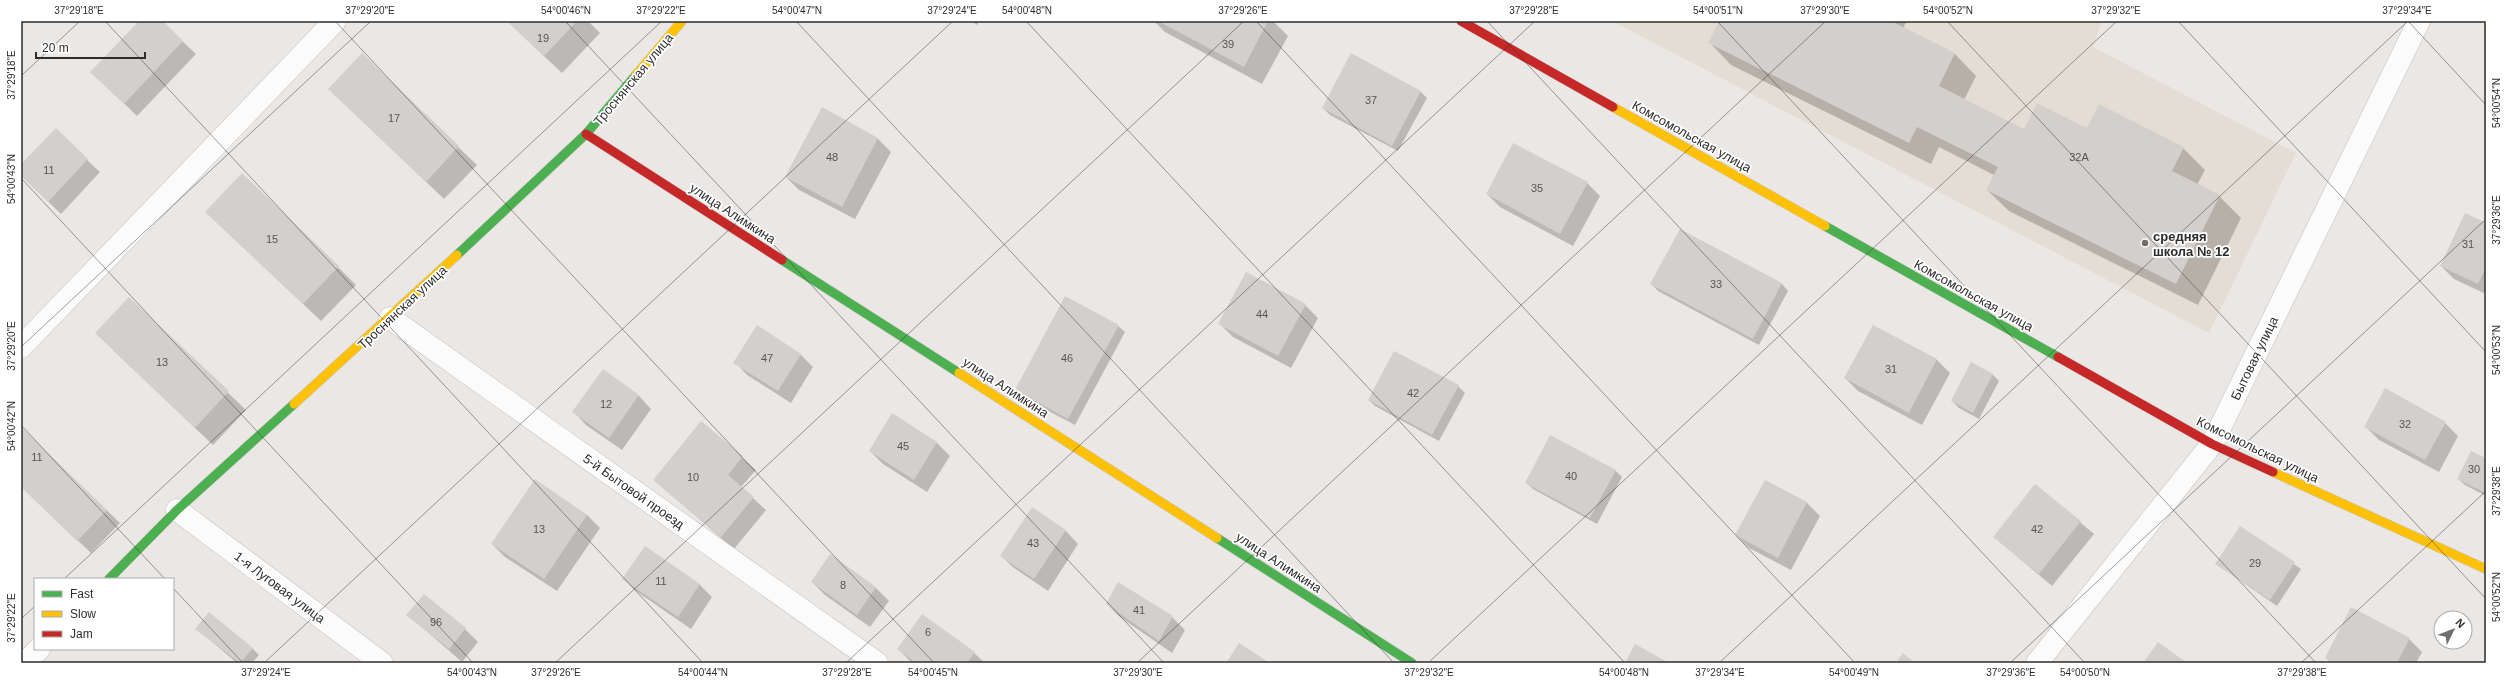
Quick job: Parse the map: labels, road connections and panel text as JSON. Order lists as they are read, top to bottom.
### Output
{
  "streets": {
    "street": [
      "Троснянская улица",
      "Комсомольская улица",
      "улица Алимкина",
      "Бытовая улица",
      "5-й Бытовой проезд",
      "1-я Луговая улица"
    ]
  },
  "crossings": [
    ["Троснянская улица", "улица Алимкина"],
    ["Троснянская улица", "5-й Бытовой проезд"],
    ["Троснянская улица", "1-я Луговая улица"],
    ["Комсомольская улица", "Бытовая улица"]
  ],
  "places": ["средняя школа № 12"],
  "house_numbers": [
    "19",
    "39",
    "37",
    "17",
    "48",
    "32А",
    "11",
    "35",
    "15",
    "31",
    "33",
    "44",
    "47",
    "46",
    "13",
    "31",
    "42",
    "12",
    "32",
    "45",
    "11",
    "30",
    "40",
    "10",
    "13",
    "42",
    "43",
    "29",
    "11",
    "8",
    "41",
    "96",
    "6"
  ],
  "legend": ["Fast", "Slow", "Jam"],
  "scale_bar": "20 m",
  "north": "top right",
  "coordinates": [
    "37°29'18\"E",
    "37°29'20\"E",
    "54°00'46\"N",
    "37°29'22\"E",
    "54°00'47\"N",
    "37°29'24\"E",
    "54°00'48\"N",
    "37°29'26\"E",
    "37°29'28\"E",
    "54°00'51\"N",
    "37°29'30\"E",
    "54°00'52\"N",
    "37°29'32\"E",
    "37°29'34\"E",
    "54°00'54\"N",
    "54°00'43\"N",
    "37°29'36\"E",
    "54°00'53\"N",
    "54°00'42\"N",
    "37°29'38\"E",
    "54°00'44\"N",
    "54°00'45\"N",
    "54°00'49\"N",
    "54°00'50\"N"
  ]
}
